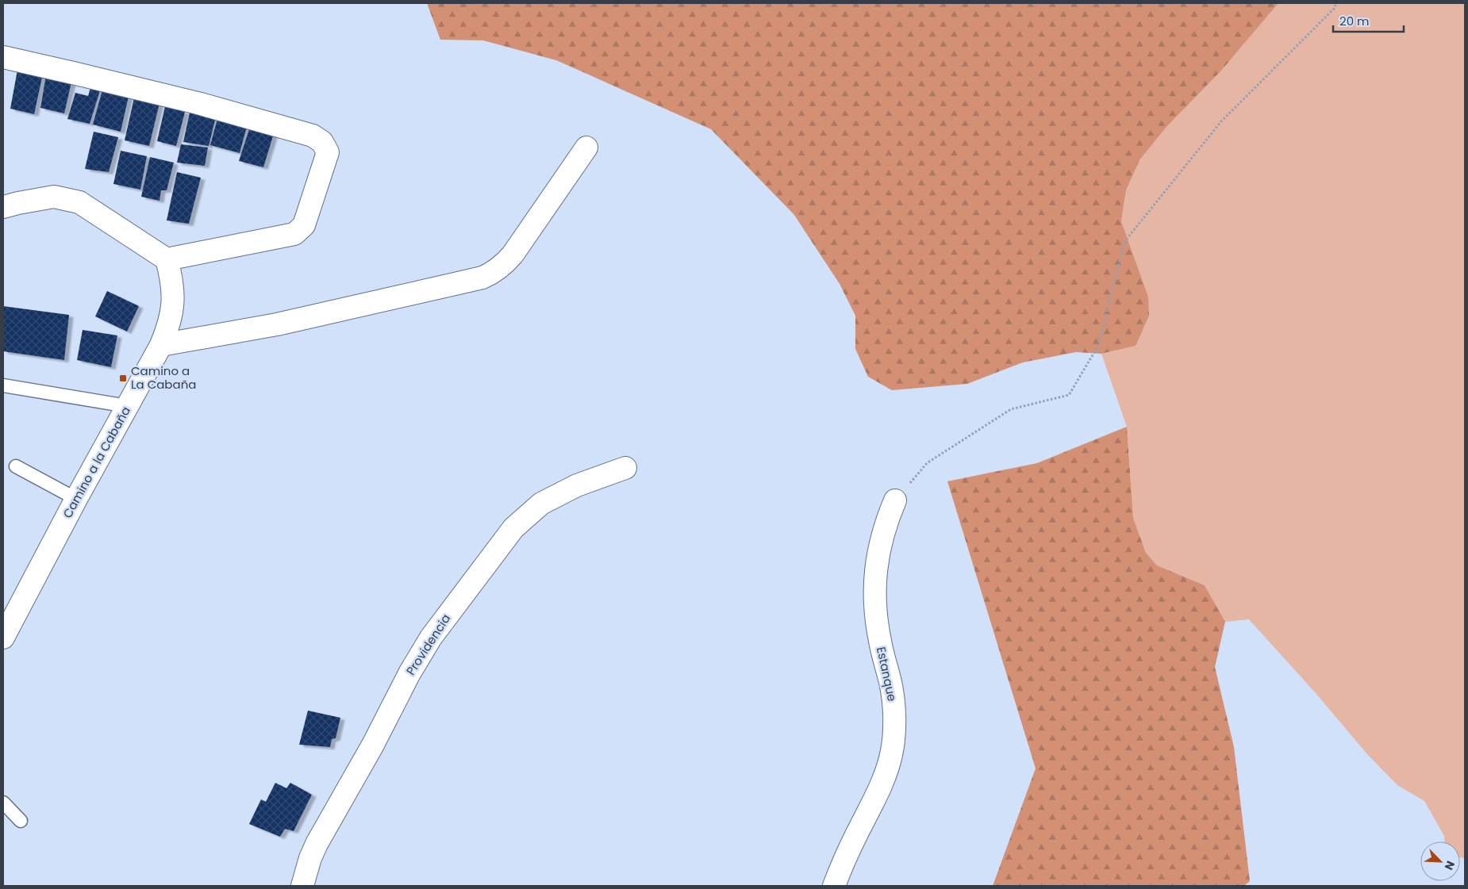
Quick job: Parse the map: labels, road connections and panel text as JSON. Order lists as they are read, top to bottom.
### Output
{
  "streets": {
    "street": ["Camino a la Cabaña", "Providencia", "Estanque"]
  },
  "places": {
    "transit": ["Camino a La Cabaña"]
  },
  "scale_bar": "20 m",
  "north": "bottom right"
}
